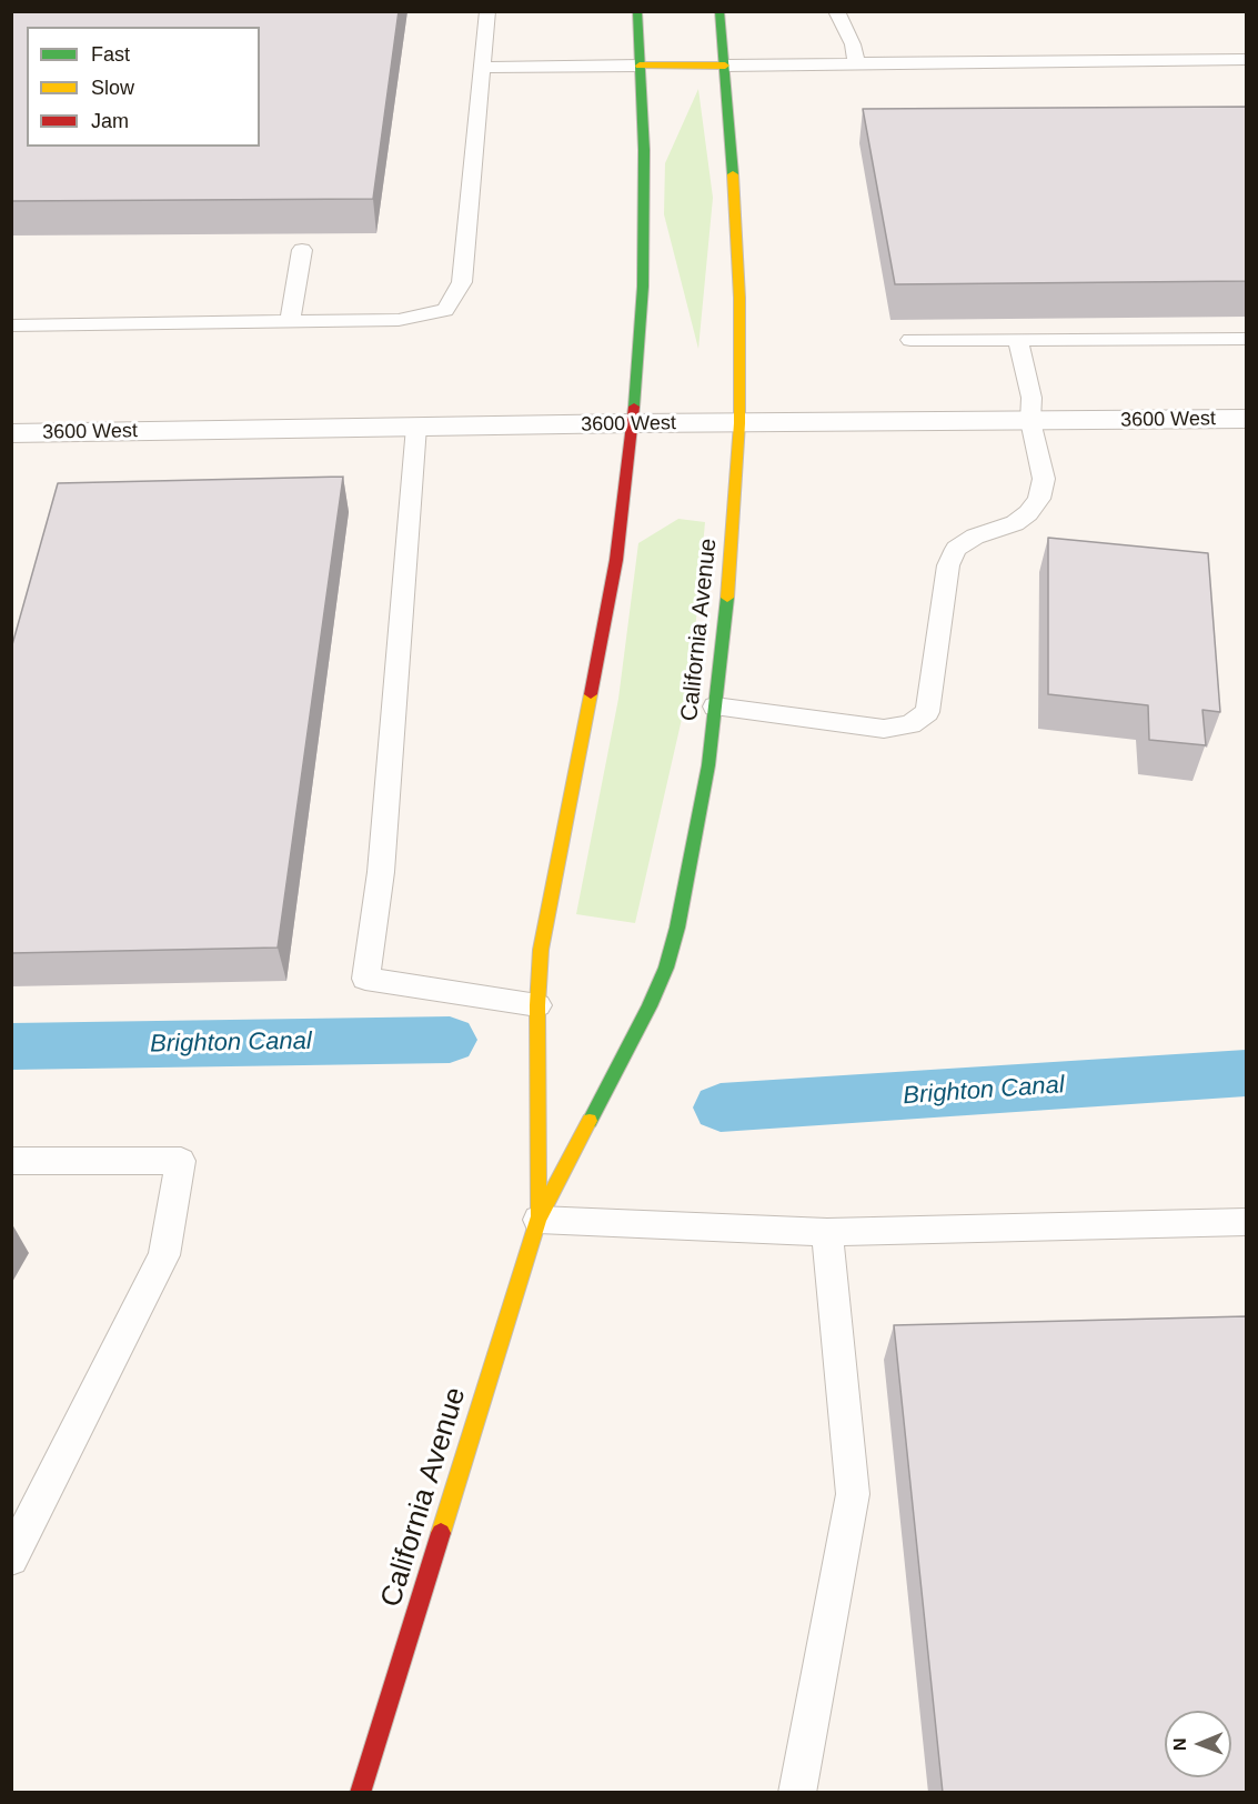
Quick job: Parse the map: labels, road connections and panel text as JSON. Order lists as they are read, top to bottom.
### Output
{
  "streets": {
    "main road": ["California Avenue"],
    "street": ["3600 West"]
  },
  "crossings": [
    ["3600 West", "California Avenue"]
  ],
  "water": ["Brighton Canal"],
  "legend": ["Fast", "Slow", "Jam"],
  "north": "left"
}
